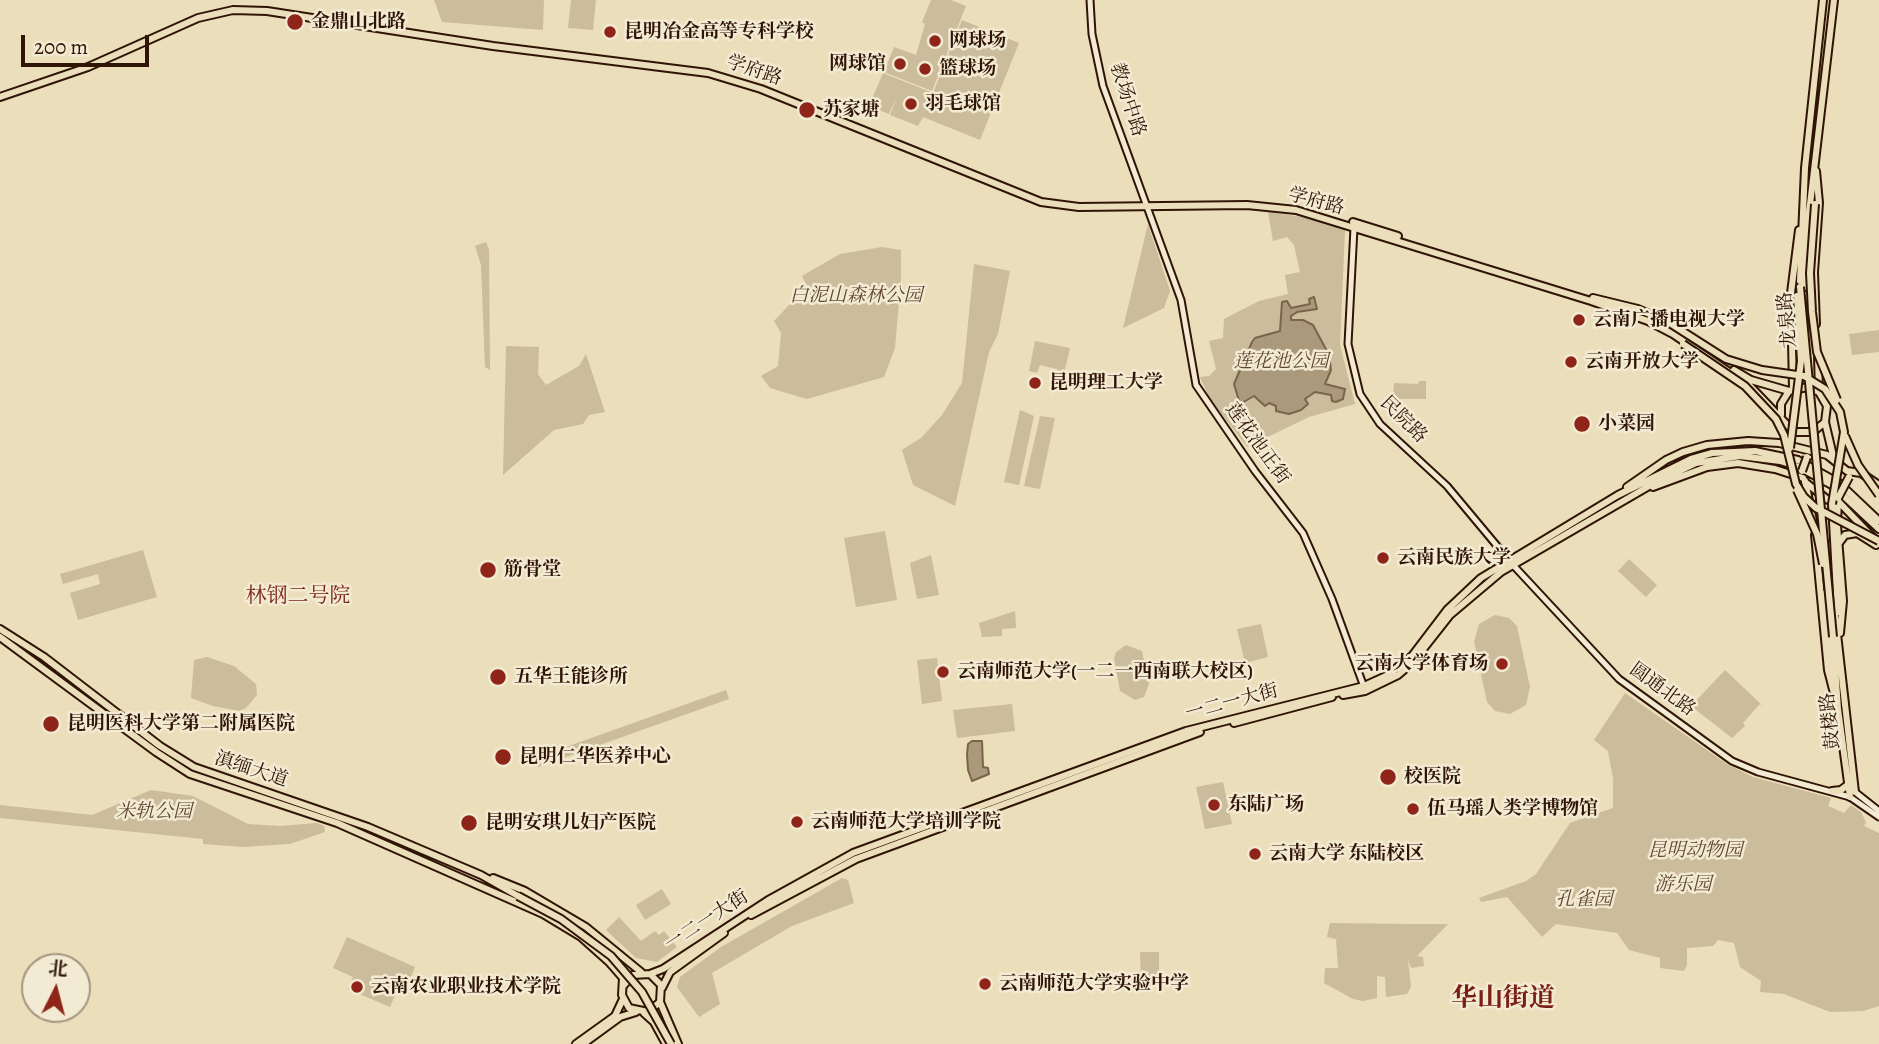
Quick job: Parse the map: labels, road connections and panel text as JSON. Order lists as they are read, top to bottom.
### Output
{
  "streets": {
    "main road": [
      "学府路",
      "教场中路",
      "龙泉路",
      "民院路",
      "莲花池正街",
      "圆通北路",
      "一二一大街",
      "鼓楼路",
      "滇缅大道"
    ]
  },
  "crossings": [
    ["学府路", "教场中路"],
    ["学府路", "民院路"],
    ["学府路", "莲花池正街"],
    ["教场中路", "莲花池正街"],
    ["龙泉路", "鼓楼路"],
    ["民院路", "圆通北路"],
    ["民院路", "一二一大街"],
    ["莲花池正街", "一二一大街"],
    ["圆通北路", "一二一大街"],
    ["一二一大街", "滇缅大道"]
  ],
  "districts": ["林钢二号院", "华山街道"],
  "parks": [
    "白泥山森林公园",
    "莲花池公园",
    "米轨公园",
    "昆明动物园",
    "游乐园",
    "孔雀园"
  ],
  "places": [
    "金鼎山北路",
    "昆明冶金高等专科学校",
    "网球场",
    "网球馆",
    "篮球场",
    "羽毛球馆",
    "苏家塘",
    "云南广播电视大学",
    "云南开放大学",
    "昆明理工大学",
    "小菜园",
    "云南民族大学",
    "筋骨堂",
    "云南大学体育场",
    "云南师范大学(一二一西南联大校区)",
    "五华王能诊所",
    "昆明医科大学第二附属医院",
    "昆明仁华医养中心",
    "校医院",
    "东陆广场",
    "伍马瑶人类学博物馆",
    "云南师范大学培训学院",
    "昆明安琪儿妇产医院",
    "云南大学 东陆校区",
    "云南师范大学实验中学",
    "云南农业职业技术学院"
  ],
  "scale_bar": "200 m",
  "north": "top"
}
